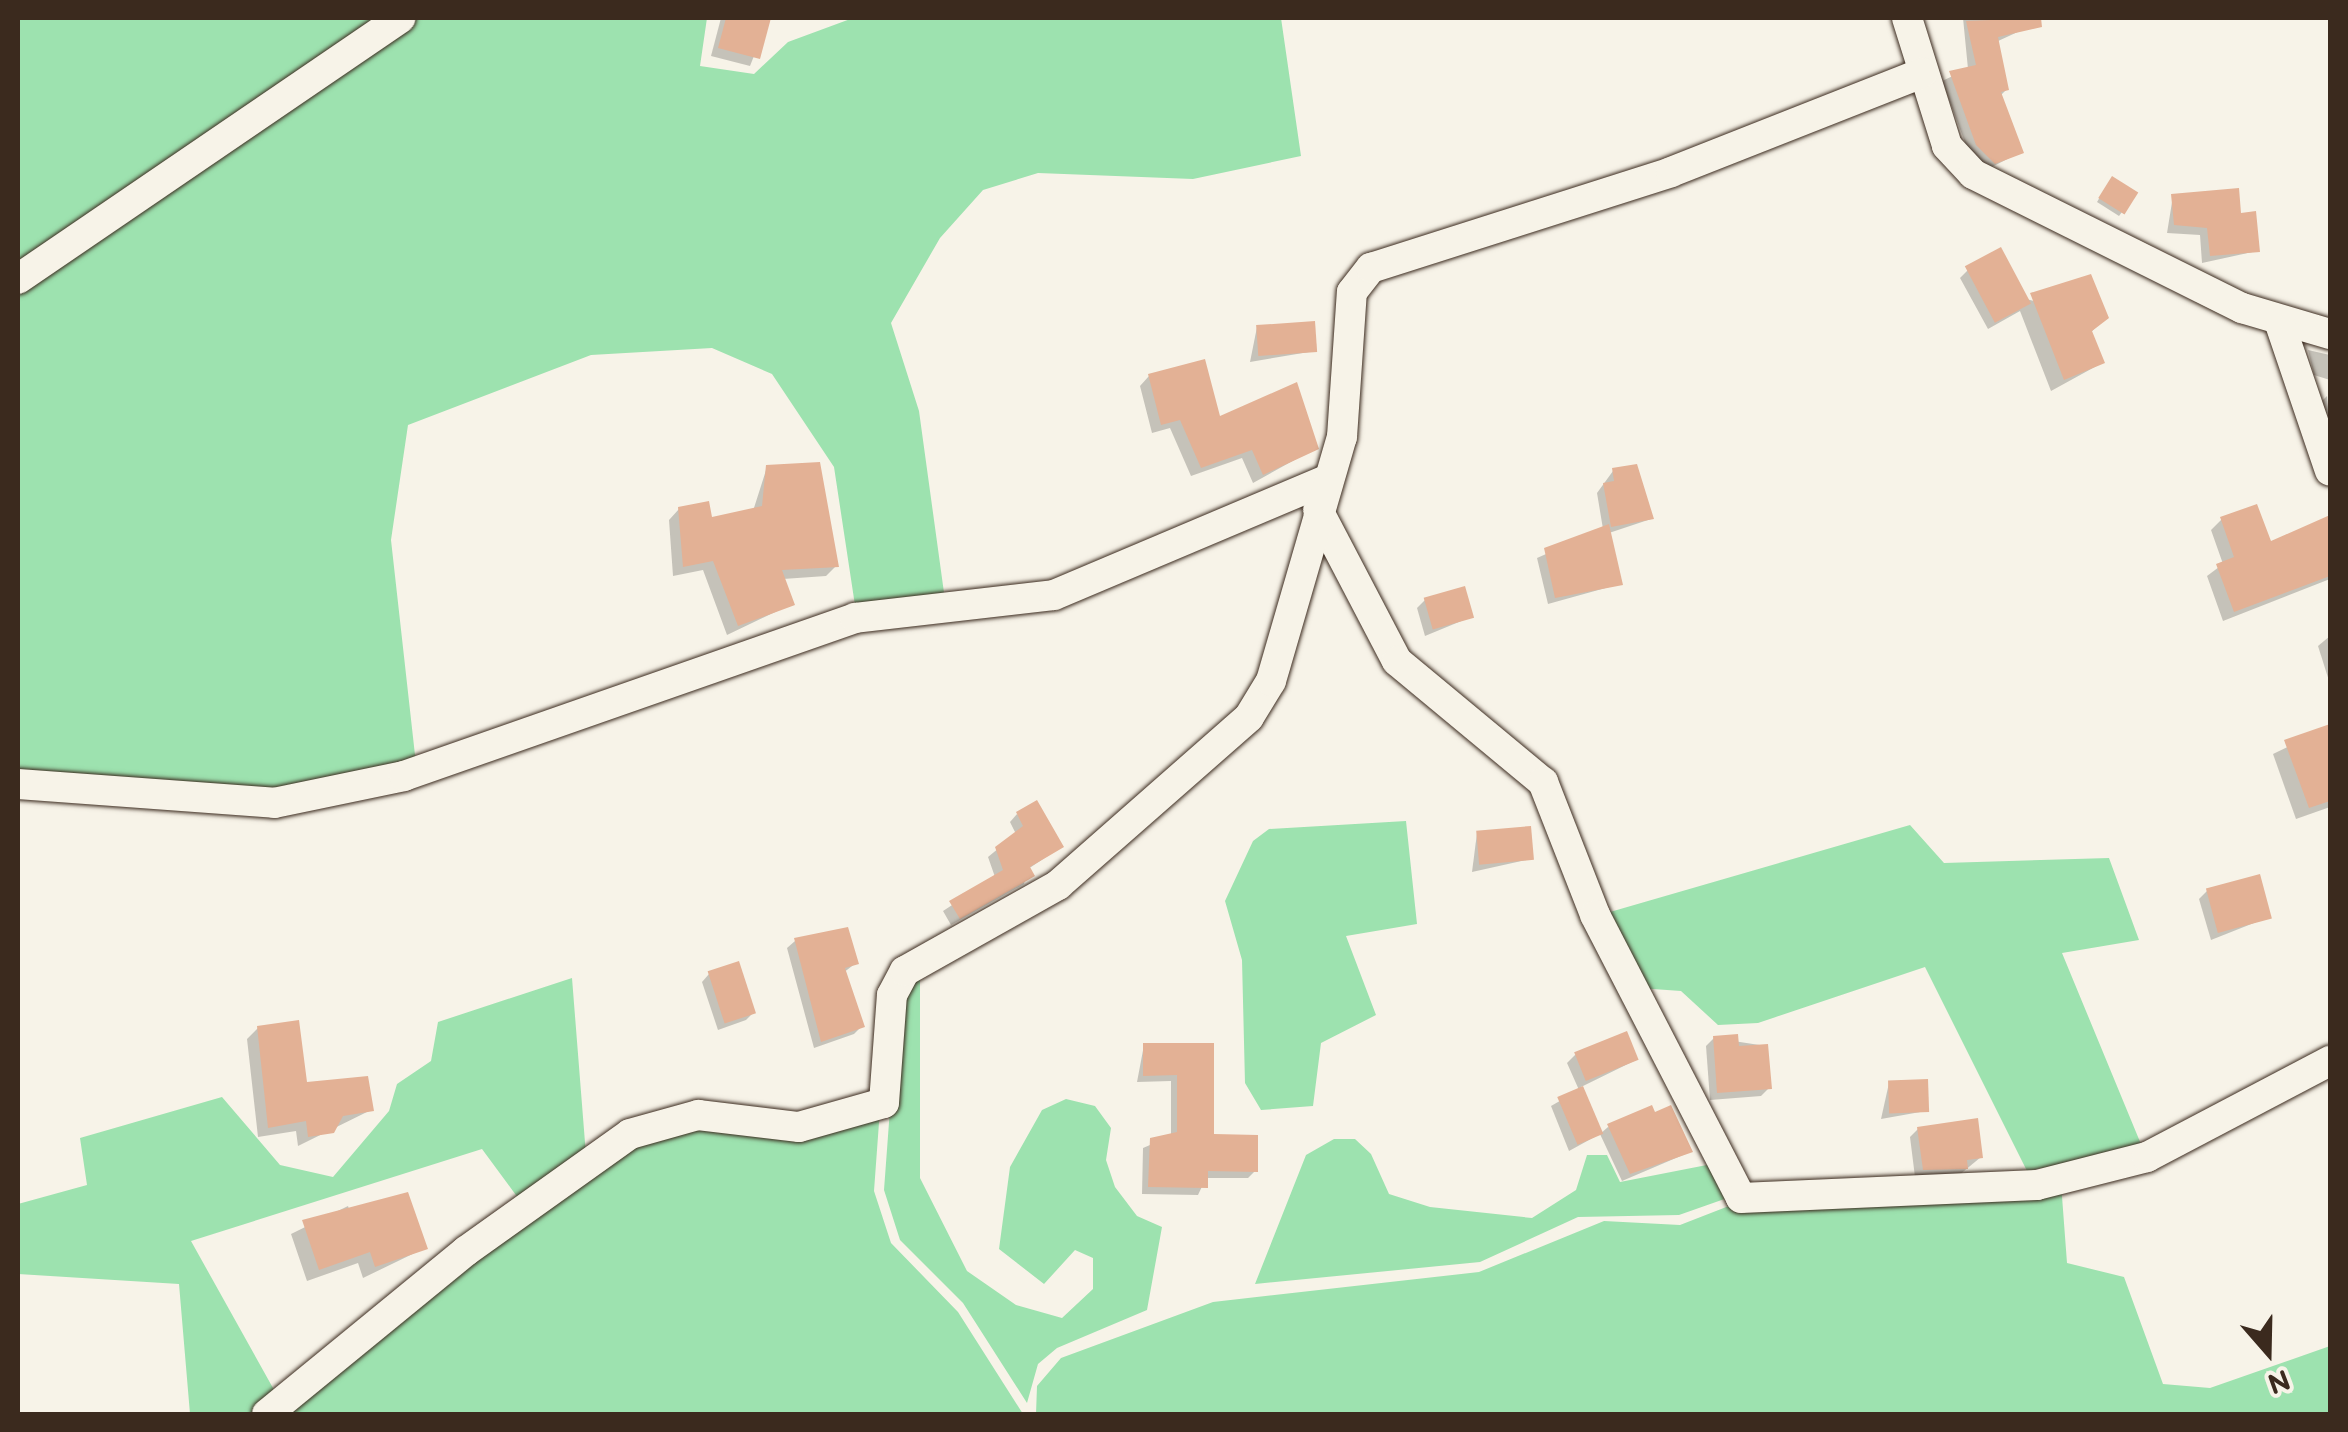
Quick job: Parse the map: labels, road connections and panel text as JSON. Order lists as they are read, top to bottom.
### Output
{
  "north": "bottom"
}
